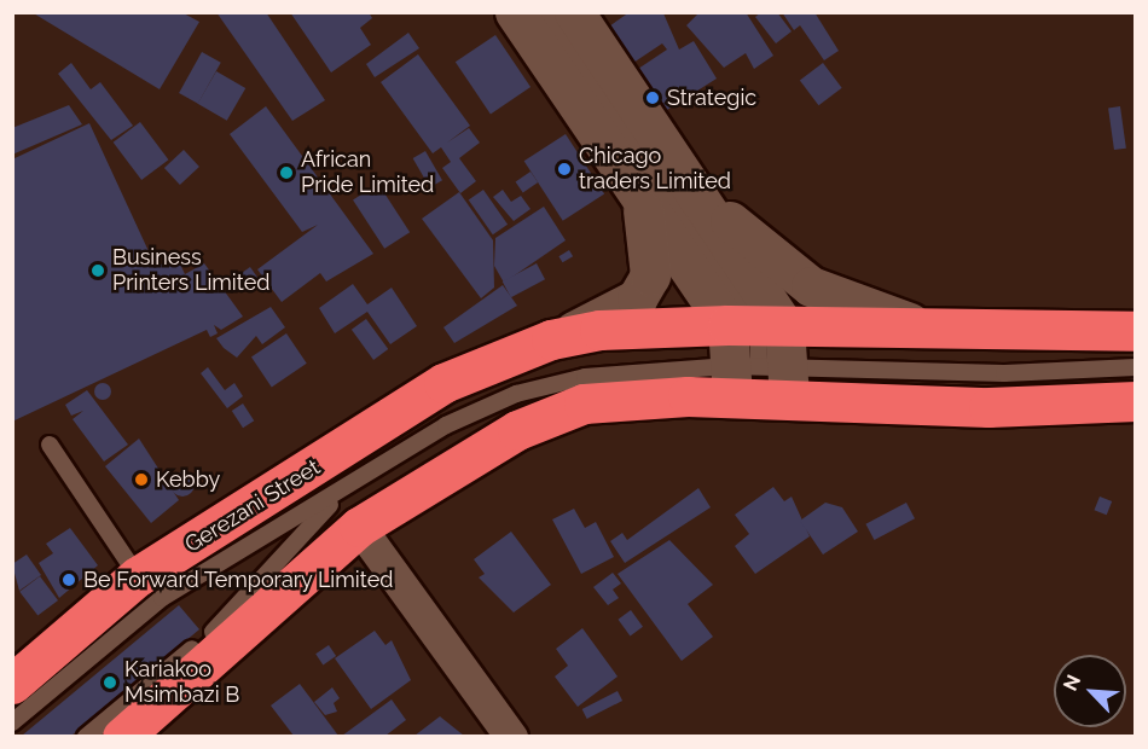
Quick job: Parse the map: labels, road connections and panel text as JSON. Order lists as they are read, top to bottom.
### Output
{
  "streets": {
    "highway": ["Gerezani Street"]
  },
  "places": [
    "Strategic",
    "Chicago traders Limited",
    "African Pride Limited",
    "Business Printers Limited",
    "Kebby",
    "Be Forward Temporary Limited",
    "Kariakoo Msimbazi B"
  ],
  "north": "top left"
}
